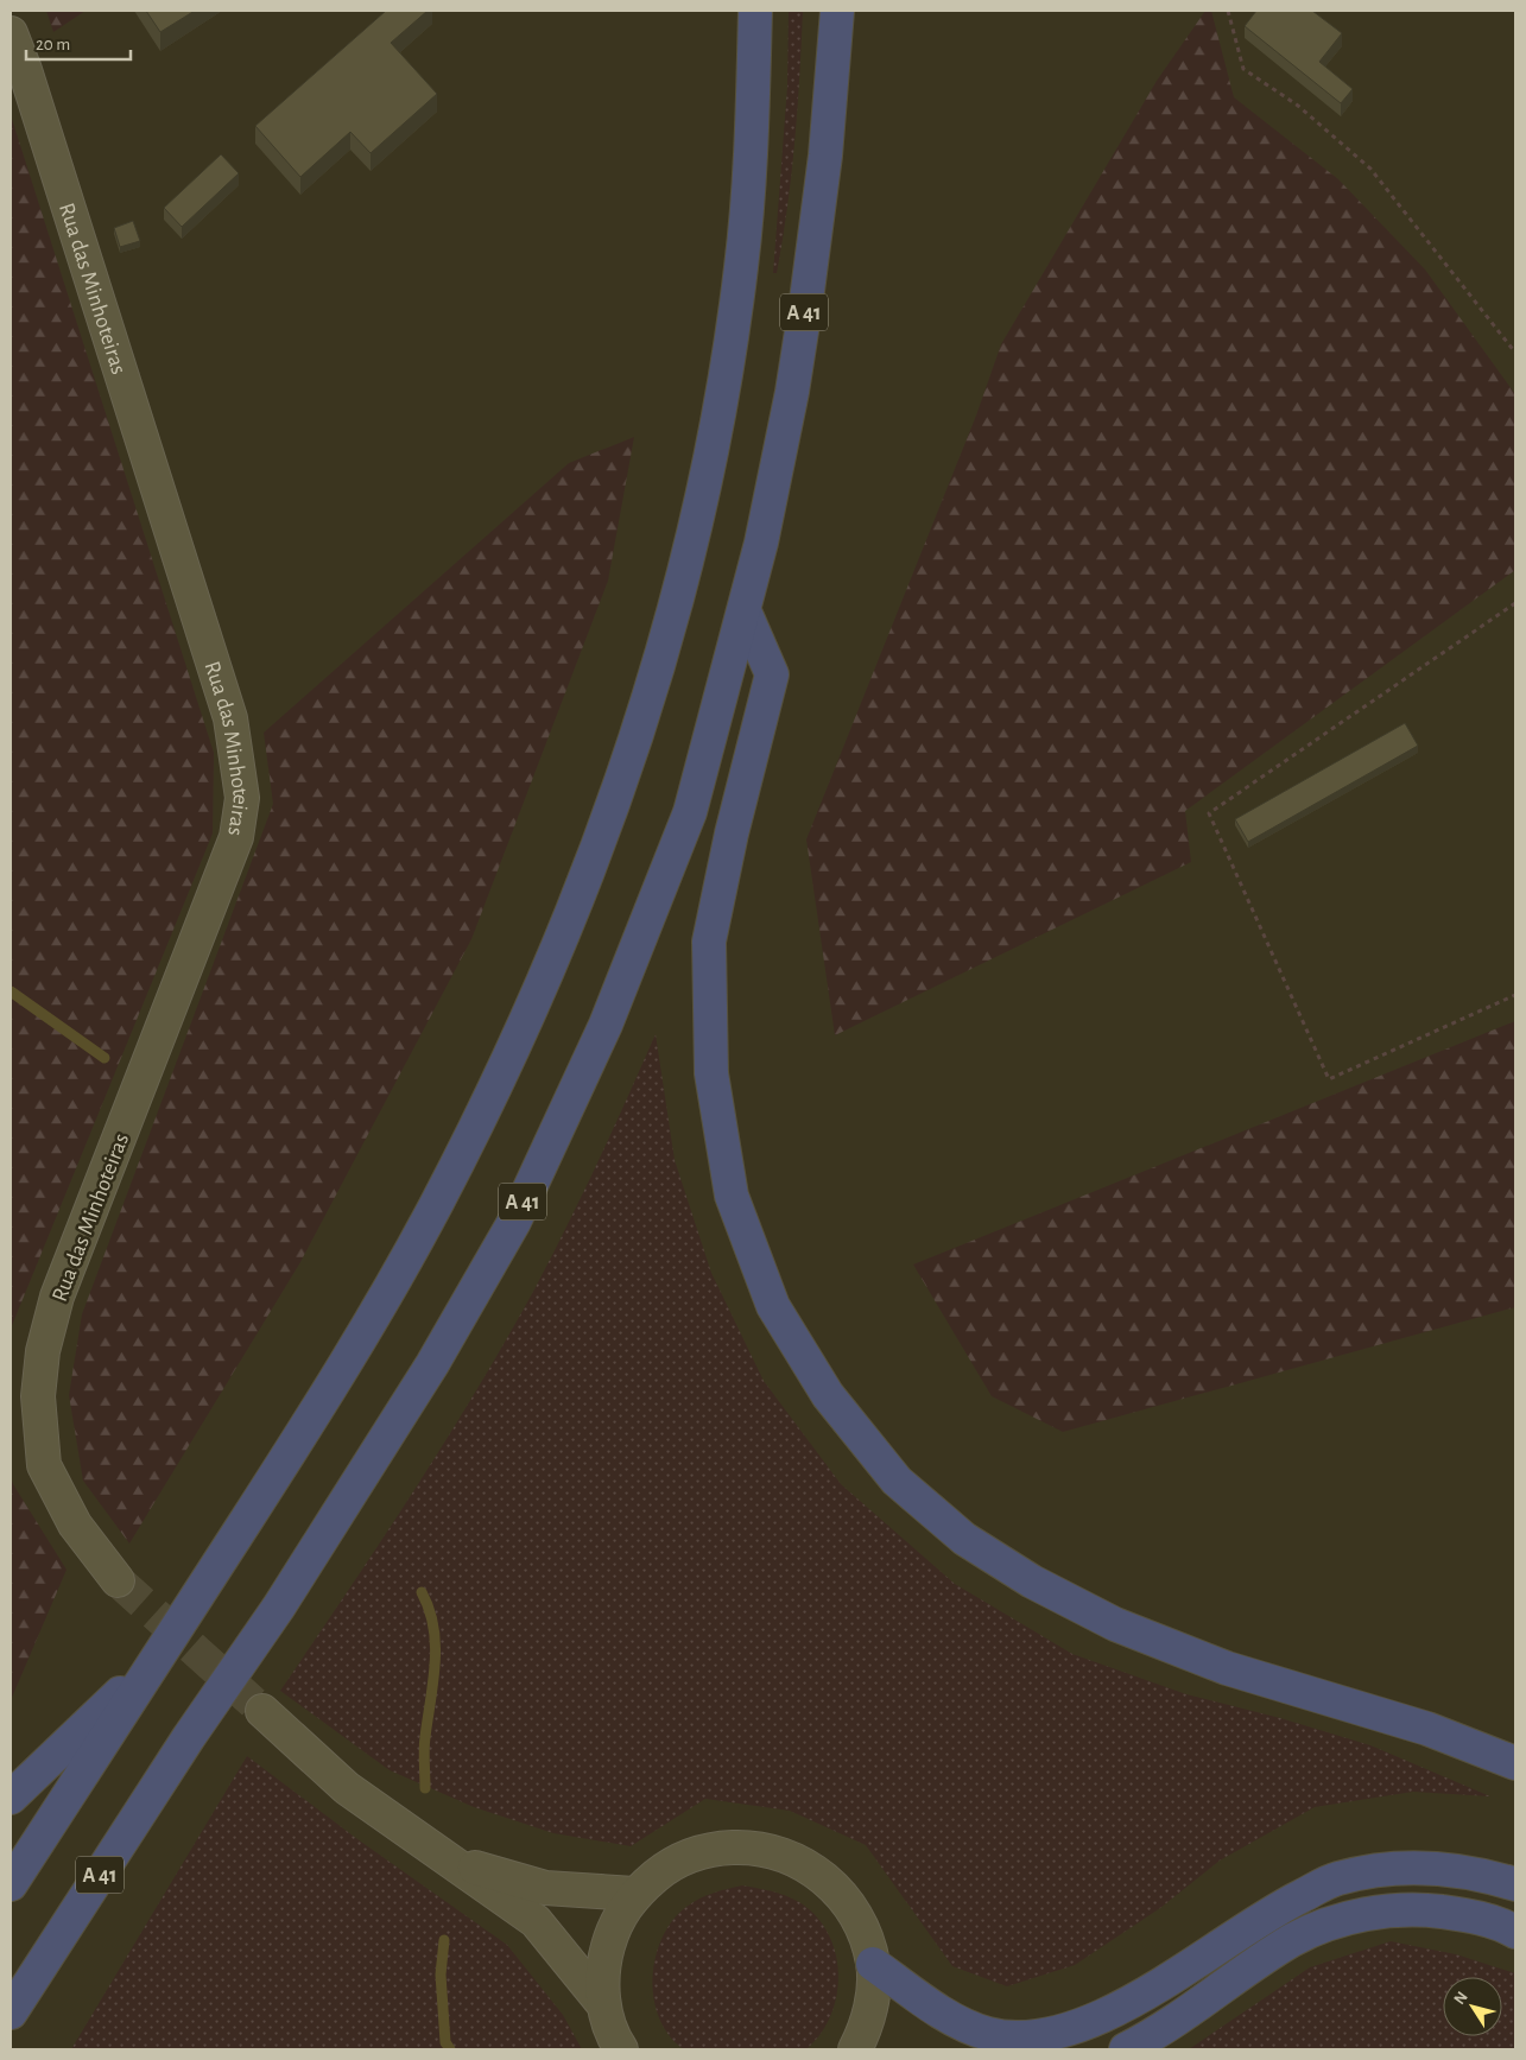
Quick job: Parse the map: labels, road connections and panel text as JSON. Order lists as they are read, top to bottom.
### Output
{
  "streets": {
    "highway": ["A 41"],
    "main road": ["Rua das Minhoteiras"]
  },
  "scale_bar": "20 m",
  "north": "top left"
}
